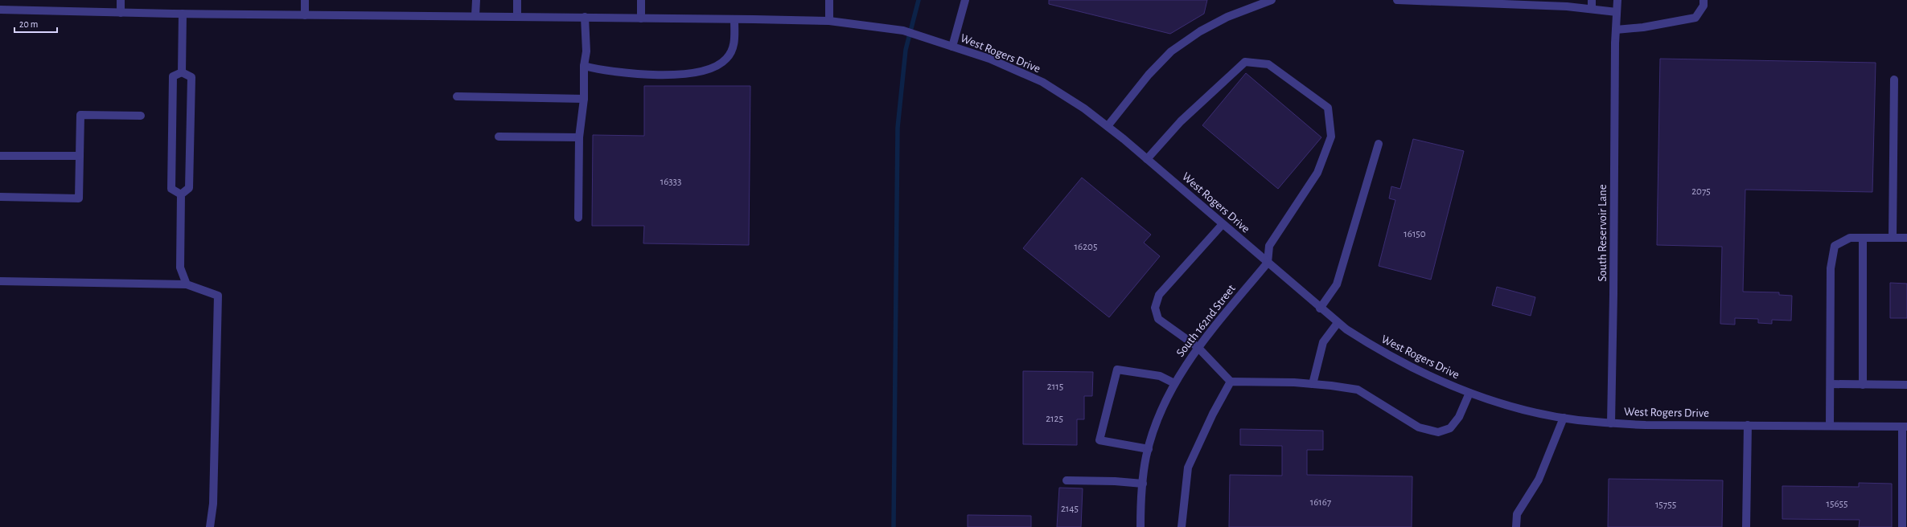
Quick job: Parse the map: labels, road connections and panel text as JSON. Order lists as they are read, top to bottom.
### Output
{
  "streets": {
    "street": ["West Rogers Drive", "South Reservoir Lane", "South 162nd Street"]
  },
  "crossings": [
    ["West Rogers Drive", "South Reservoir Lane"],
    ["West Rogers Drive", "South 162nd Street"]
  ],
  "house_numbers": [
    "16333",
    "2075",
    "16150",
    "16205",
    "2115",
    "2125",
    "16167",
    "15655",
    "15755",
    "2145"
  ],
  "scale_bar": "20 m"
}
